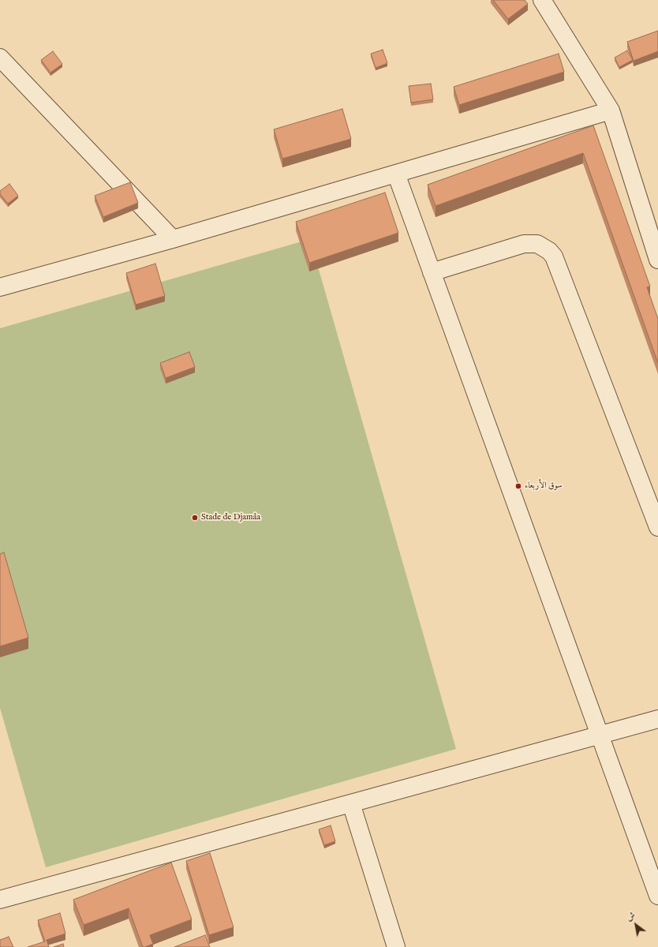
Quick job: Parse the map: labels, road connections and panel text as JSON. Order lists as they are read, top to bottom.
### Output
{
  "places": ["سوق الأربعاء", "Stade de Djamâa"],
  "north": "top left"
}
